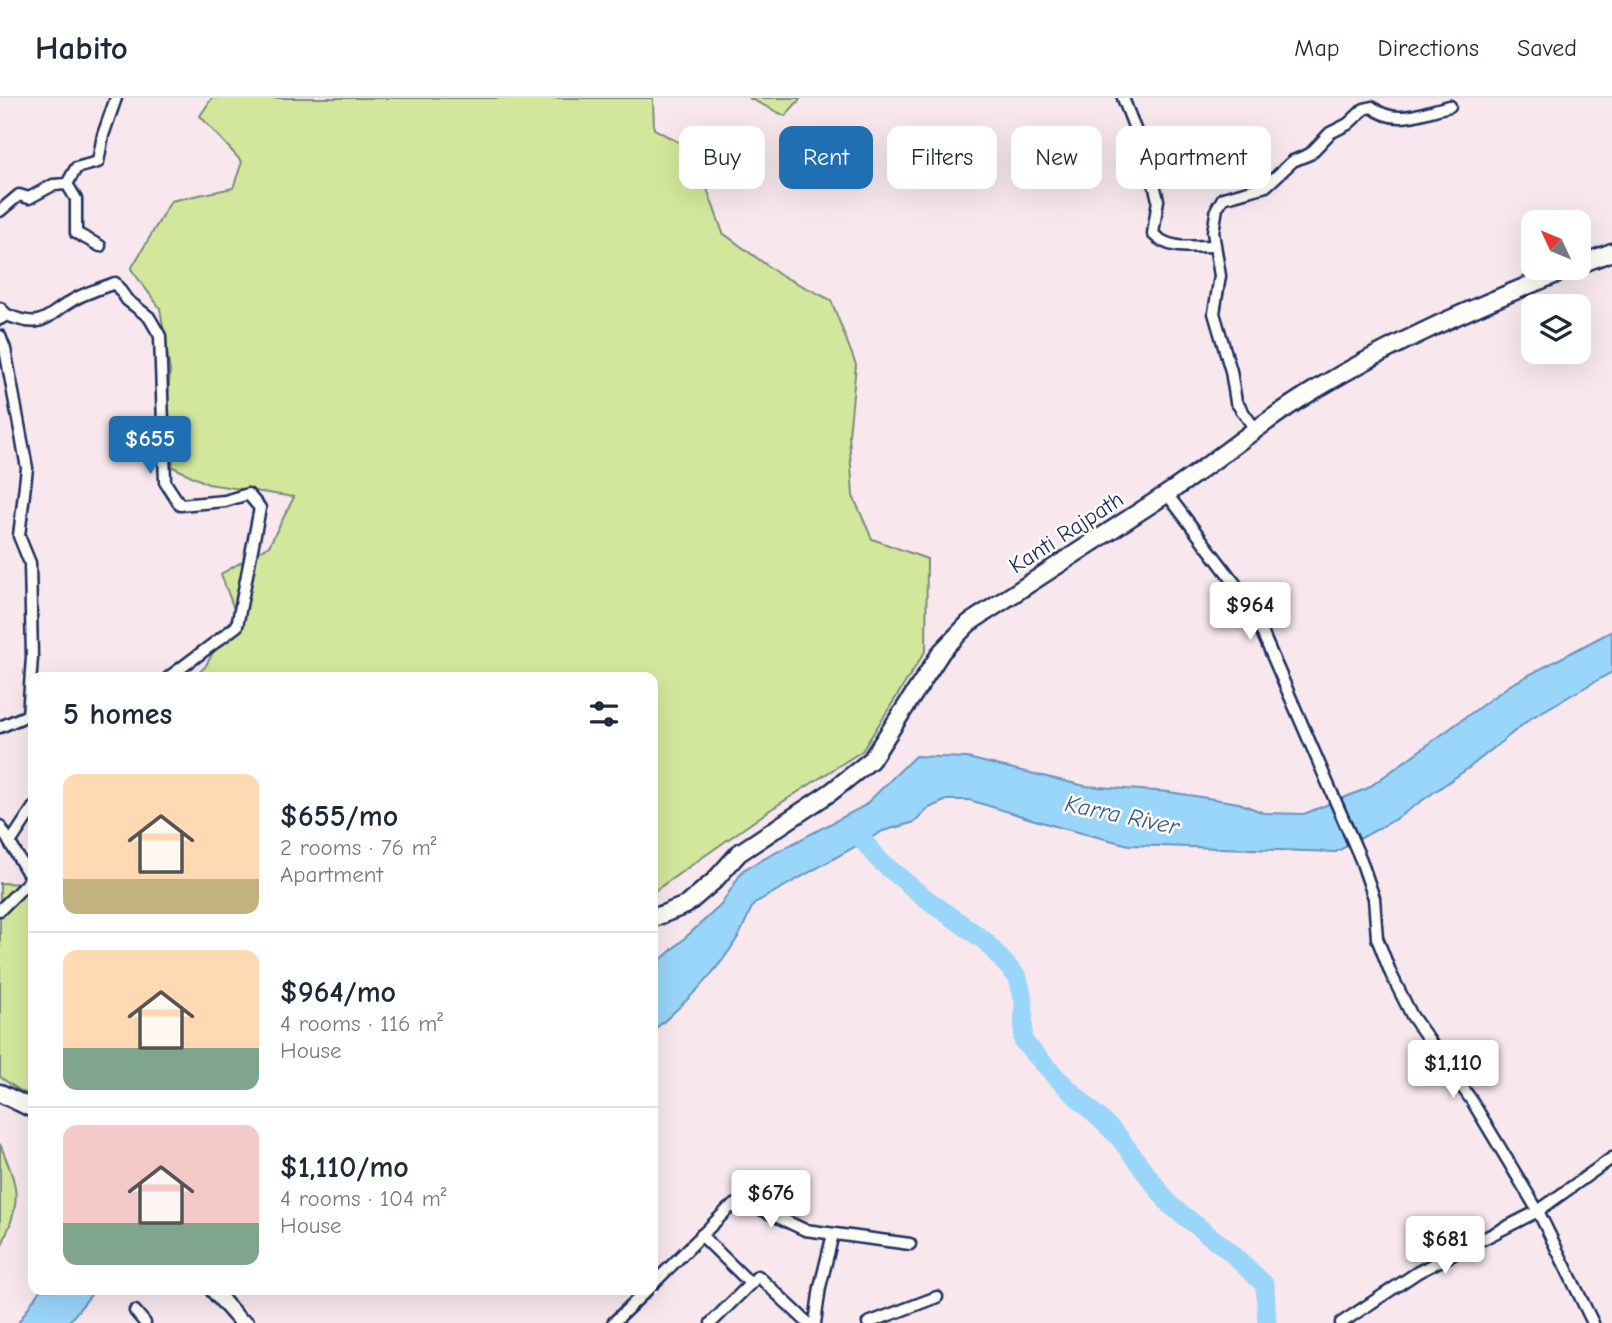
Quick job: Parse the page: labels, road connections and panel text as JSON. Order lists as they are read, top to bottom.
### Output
{
  "streets": {
    "main road": ["Kanti Rajpath"]
  },
  "water": ["Karra River"],
  "north": "top left",
  "page": {
    "header": "Habito",
    "nav": ["Map", "Directions", "Saved"],
    "chip": [
      "Buy",
      "Rent",
      "Filters",
      "New",
      "Apartment"
    ],
    "price": [
      "$655",
      "$964",
      "$1,110",
      "$676",
      "$681"
    ],
    "heading": "5 homes",
    "list": [
      {
        "name": "$655/mo",
        "note": "2 rooms · 76 m² · Apartment"
      },
      {
        "name": "$964/mo",
        "note": "4 rooms · 116 m² · House"
      },
      {
        "name": "$1,110/mo",
        "note": "4 rooms · 104 m² · House"
      }
    ]
  }
}
